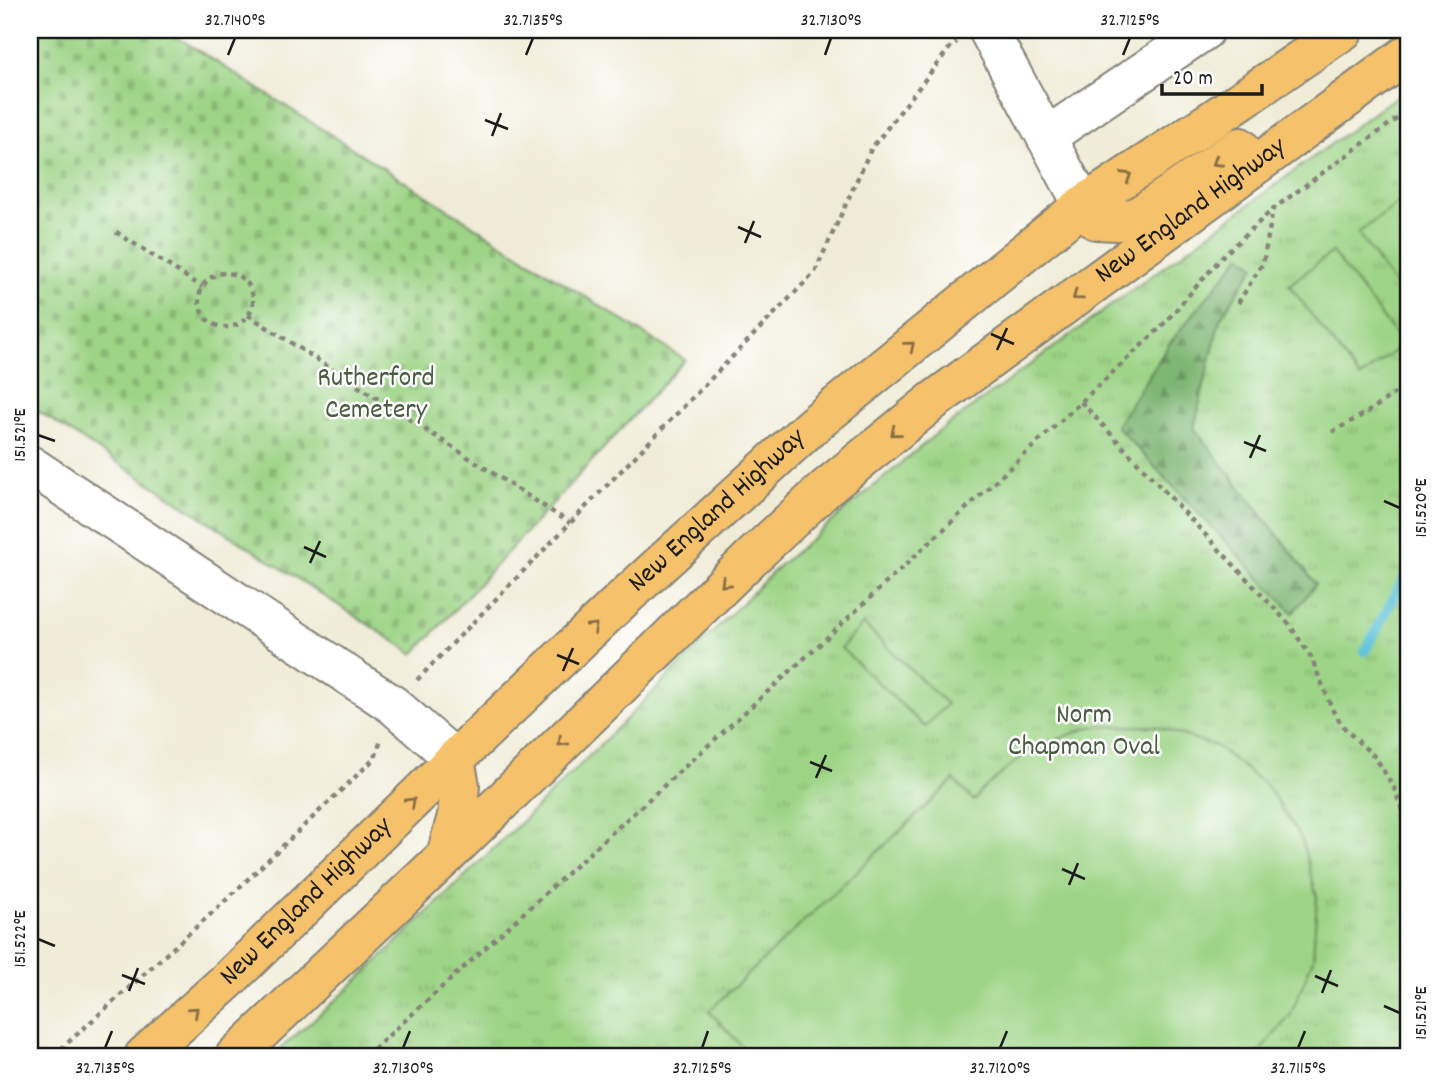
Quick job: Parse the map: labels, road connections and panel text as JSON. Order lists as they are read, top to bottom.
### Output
{
  "streets": {
    "highway": ["New England Highway"]
  },
  "parks": ["Rutherford Cemetery", "Norm Chapman Oval"],
  "scale_bar": "20 m",
  "coordinates": [
    "32.7140°S",
    "32.7135°S",
    "32.7130°S",
    "32.7125°S",
    "151.521°E",
    "151.520°E",
    "151.522°E",
    "32.7120°S",
    "32.7115°S"
  ]
}
